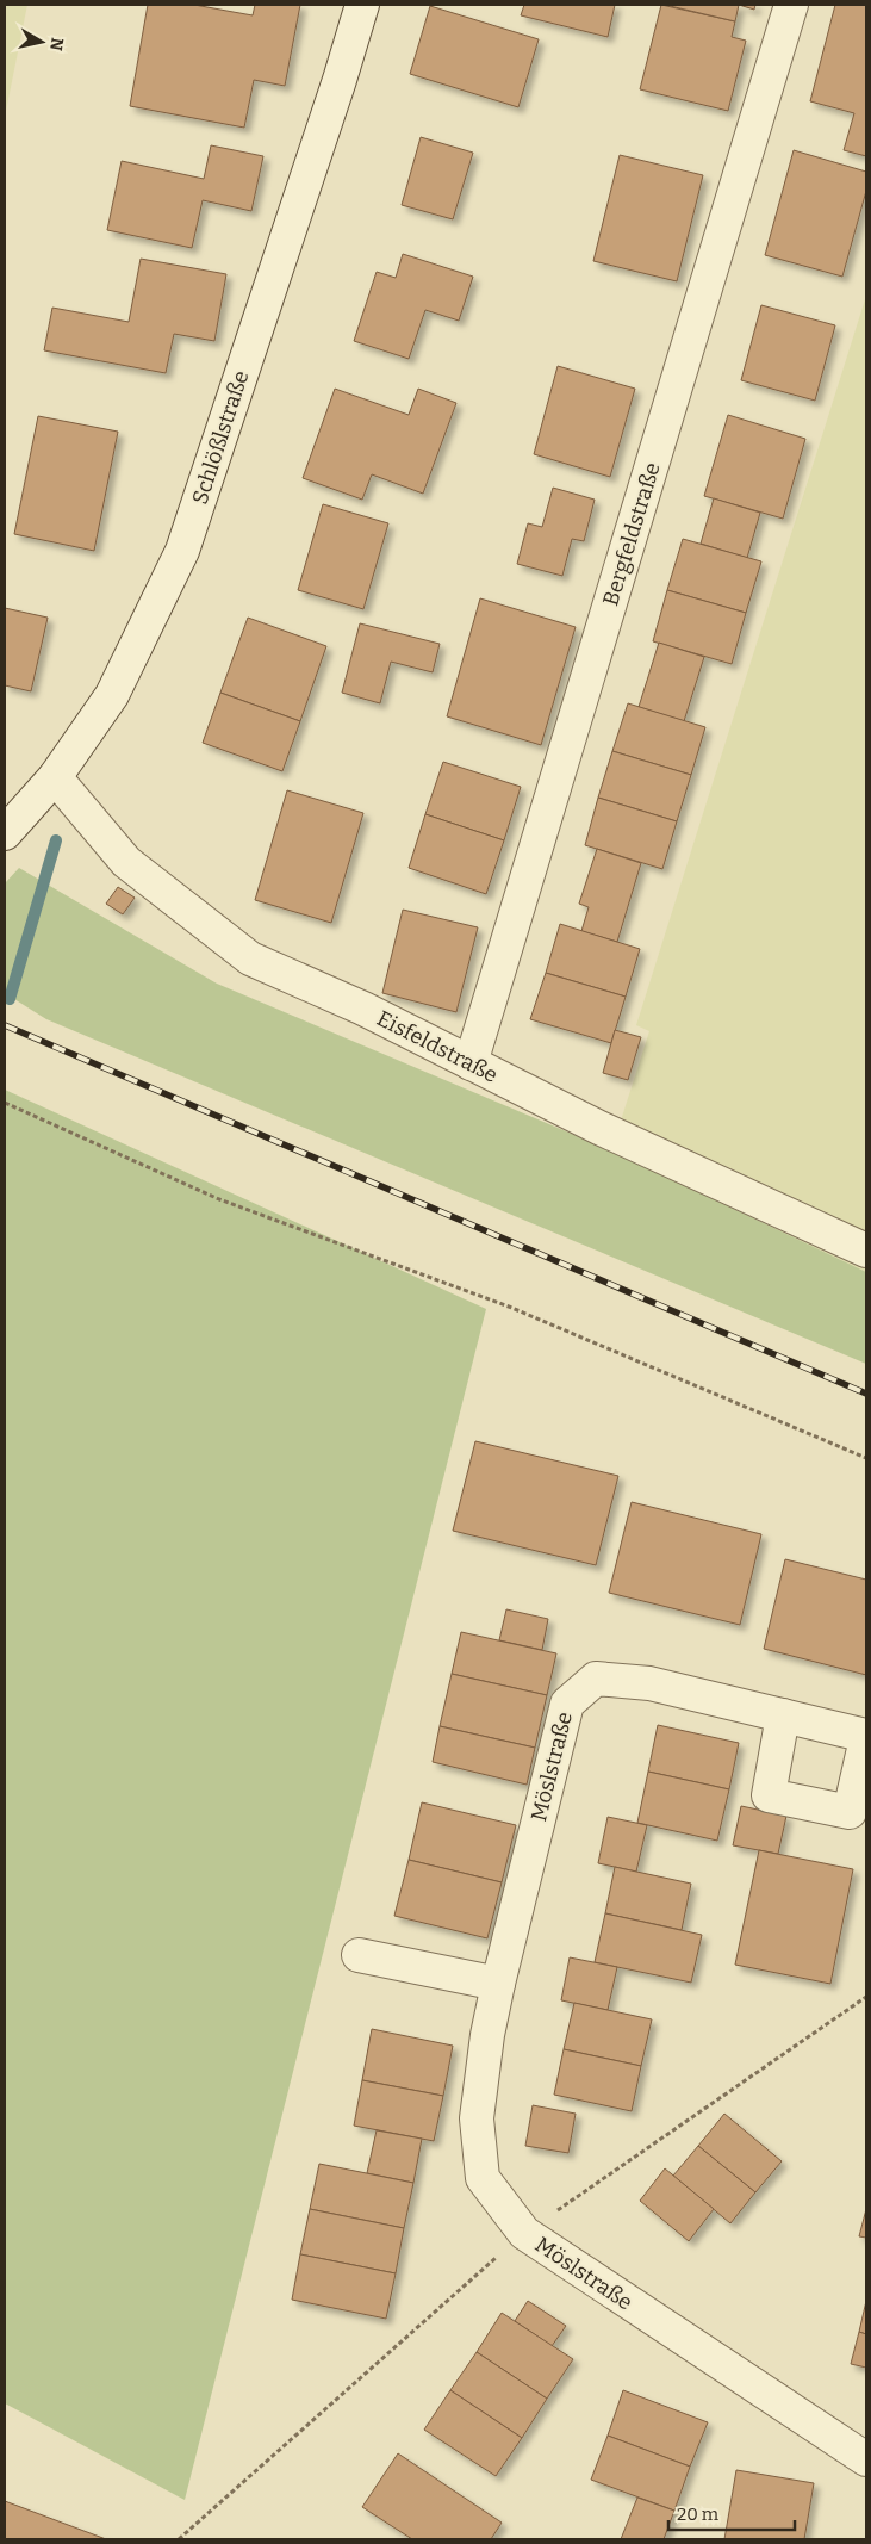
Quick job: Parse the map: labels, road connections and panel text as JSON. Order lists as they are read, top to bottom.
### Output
{
  "streets": {
    "street": [
      "Schlößlstraße",
      "Bergfeldstraße",
      "Eisfeldstraße",
      "Möslstraße"
    ]
  },
  "crossings": [
    ["Schlößlstraße", "Eisfeldstraße"],
    ["Bergfeldstraße", "Eisfeldstraße"]
  ],
  "scale_bar": "20 m",
  "north": "right"
}
